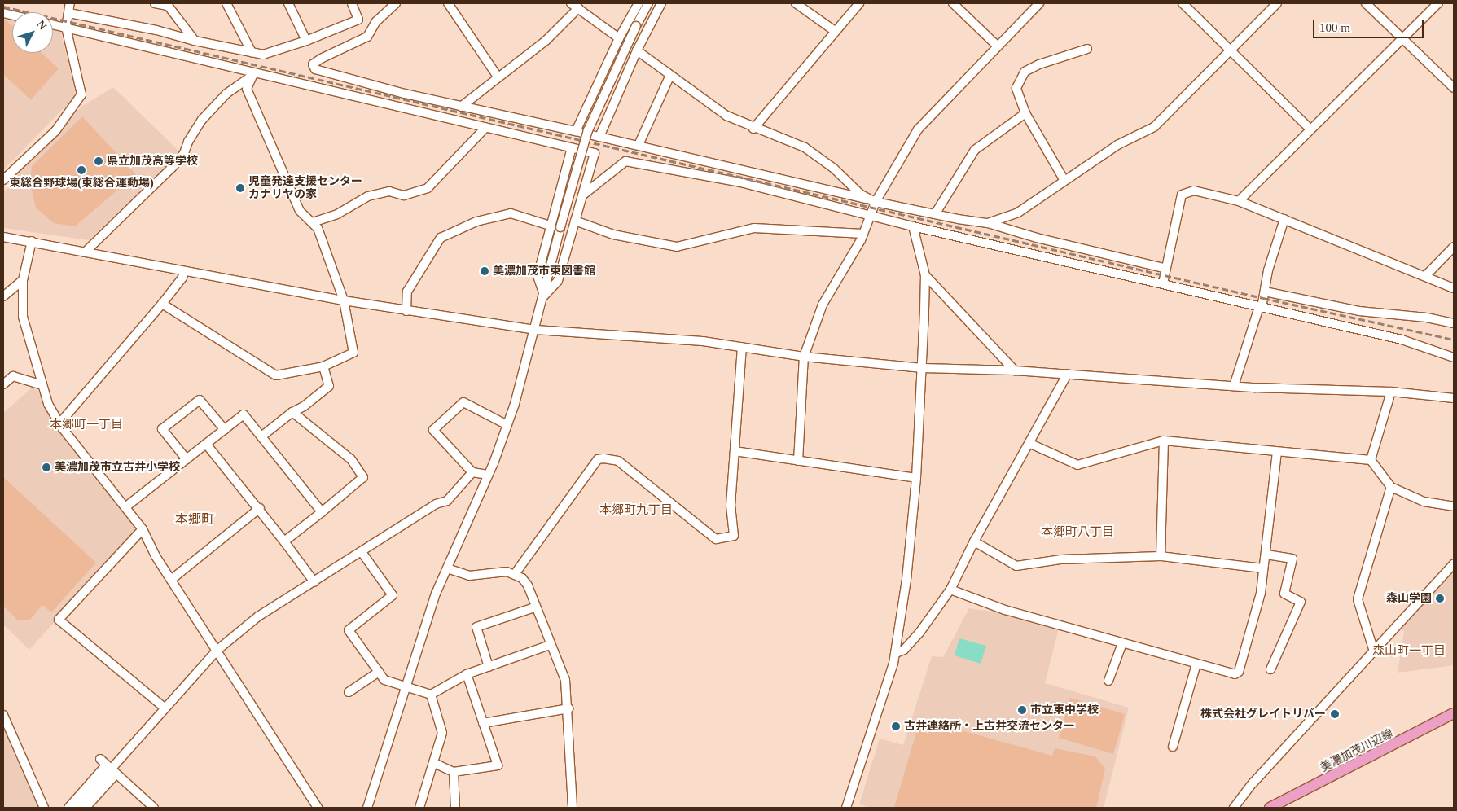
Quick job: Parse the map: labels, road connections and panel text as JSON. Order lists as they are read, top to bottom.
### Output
{
  "streets": {
    "main road": ["美濃加茂川辺線"]
  },
  "districts": [
    "本郷町一丁目",
    "本郷町九丁目",
    "本郷町",
    "本郷町八丁目",
    "森山町一丁目"
  ],
  "places": [
    "県立加茂高等学校",
    "東総合野球場(東総合運動場)",
    "児童発達支援センター カナリヤの家",
    "美濃加茂市東図書館",
    "美濃加茂市立古井小学校",
    "森山学園",
    "市立東中学校",
    "株式会社グレイトリバー",
    "古井連絡所・上古井交流センター"
  ],
  "scale_bar": "100 m",
  "north": "top right"
}
